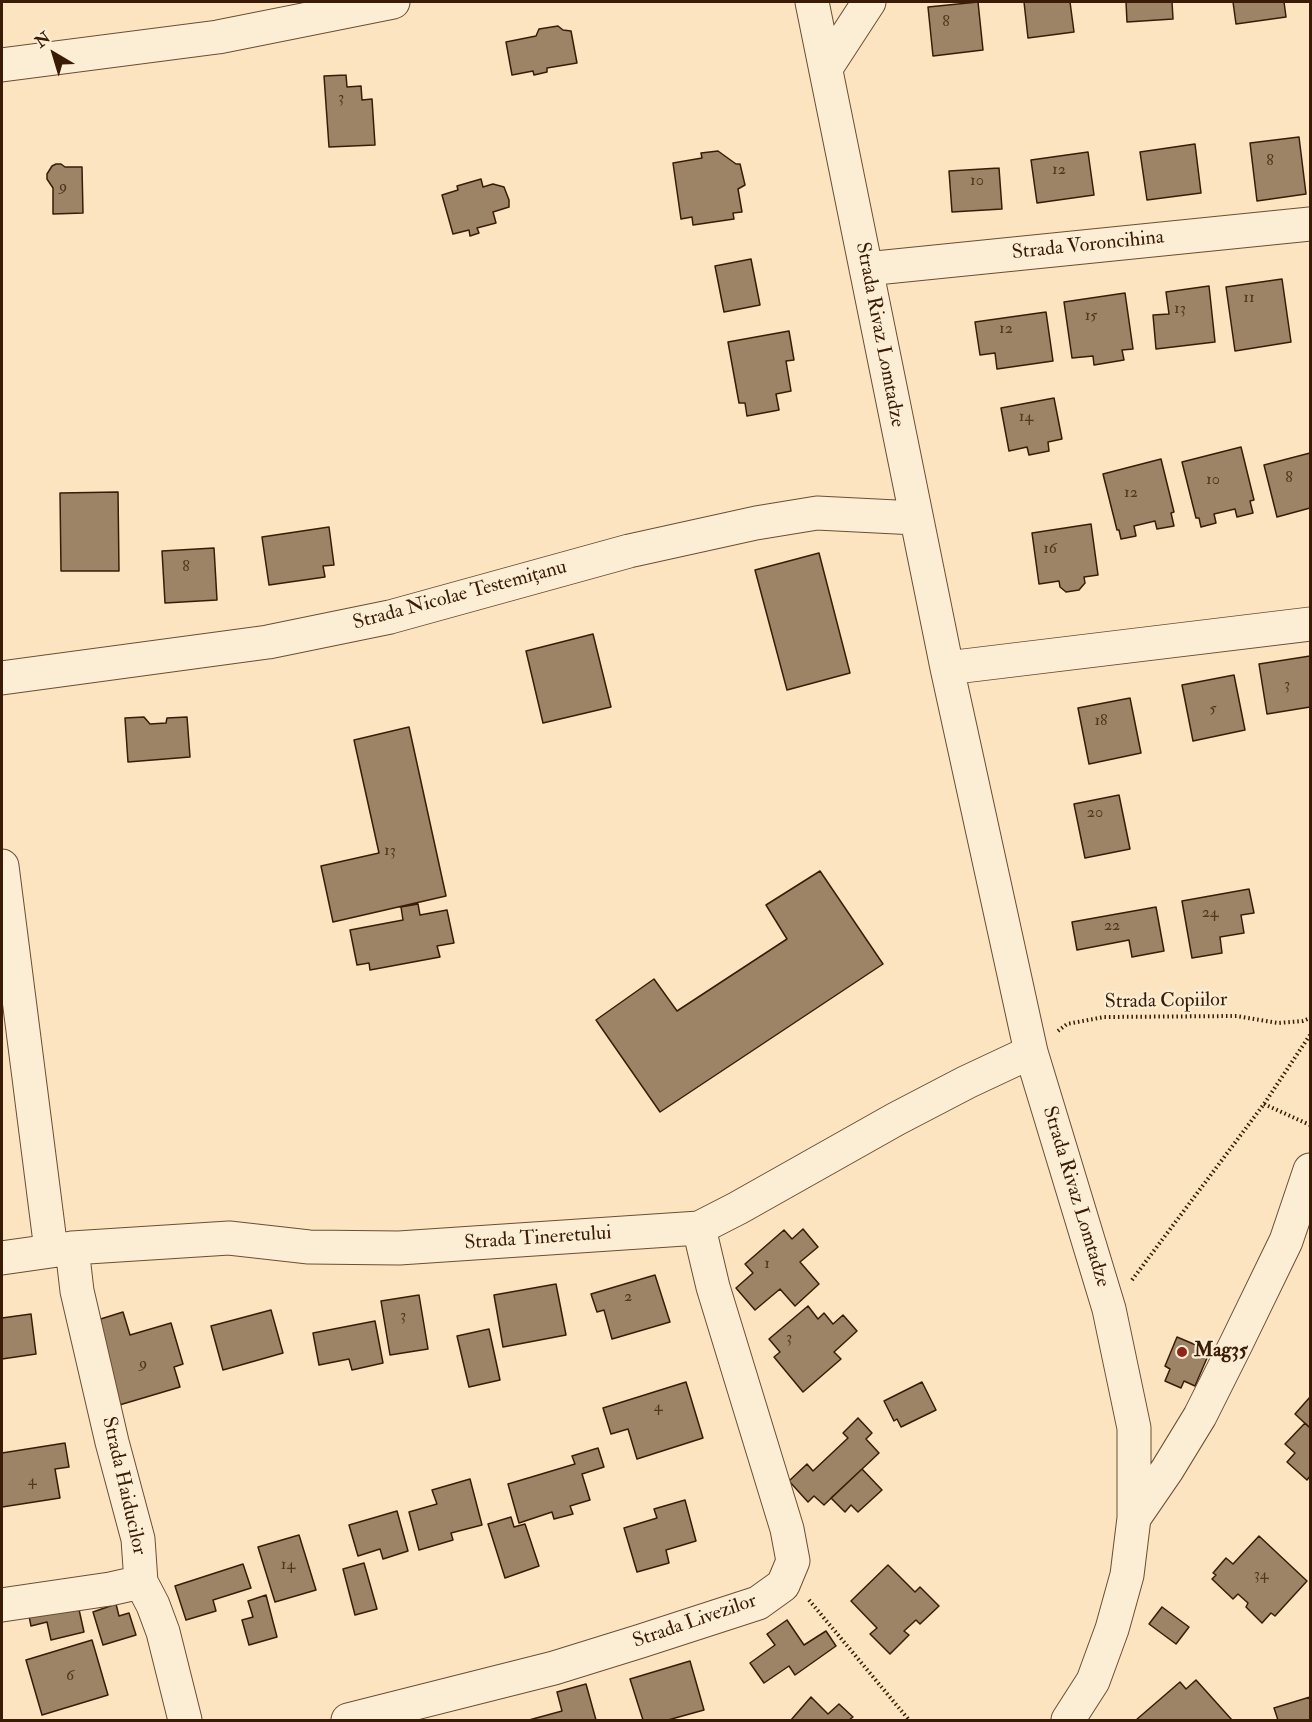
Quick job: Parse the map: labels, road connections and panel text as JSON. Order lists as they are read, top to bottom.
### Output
{
  "streets": {
    "street": [
      "Strada Voroncihina",
      "Strada Rivaz Lomtadze",
      "Strada Nicolae Testemițanu",
      "Strada Tineretului",
      "Strada Haiducilor",
      "Strada Livezilor"
    ],
    "path": ["Strada Copiilor"]
  },
  "crossings": [
    ["Strada Voroncihina", "Strada Rivaz Lomtadze"],
    ["Strada Rivaz Lomtadze", "Strada Nicolae Testemițanu"],
    ["Strada Rivaz Lomtadze", "Strada Copiilor"],
    ["Strada Rivaz Lomtadze", "Strada Tineretului"],
    ["Strada Copiilor", "Strada Tineretului"],
    ["Strada Tineretului", "Strada Haiducilor"]
  ],
  "places": ["Mag35"],
  "house_numbers": [
    "8",
    "3",
    "8",
    "12",
    "10",
    "9",
    "11",
    "13",
    "15",
    "12",
    "14",
    "8",
    "10",
    "12",
    "16",
    "8",
    "3",
    "5",
    "18",
    "20",
    "13",
    "24",
    "22",
    "1",
    "2",
    "3",
    "3",
    "9",
    "4",
    "4",
    "14",
    "34",
    "6"
  ],
  "north": "top left"
}
